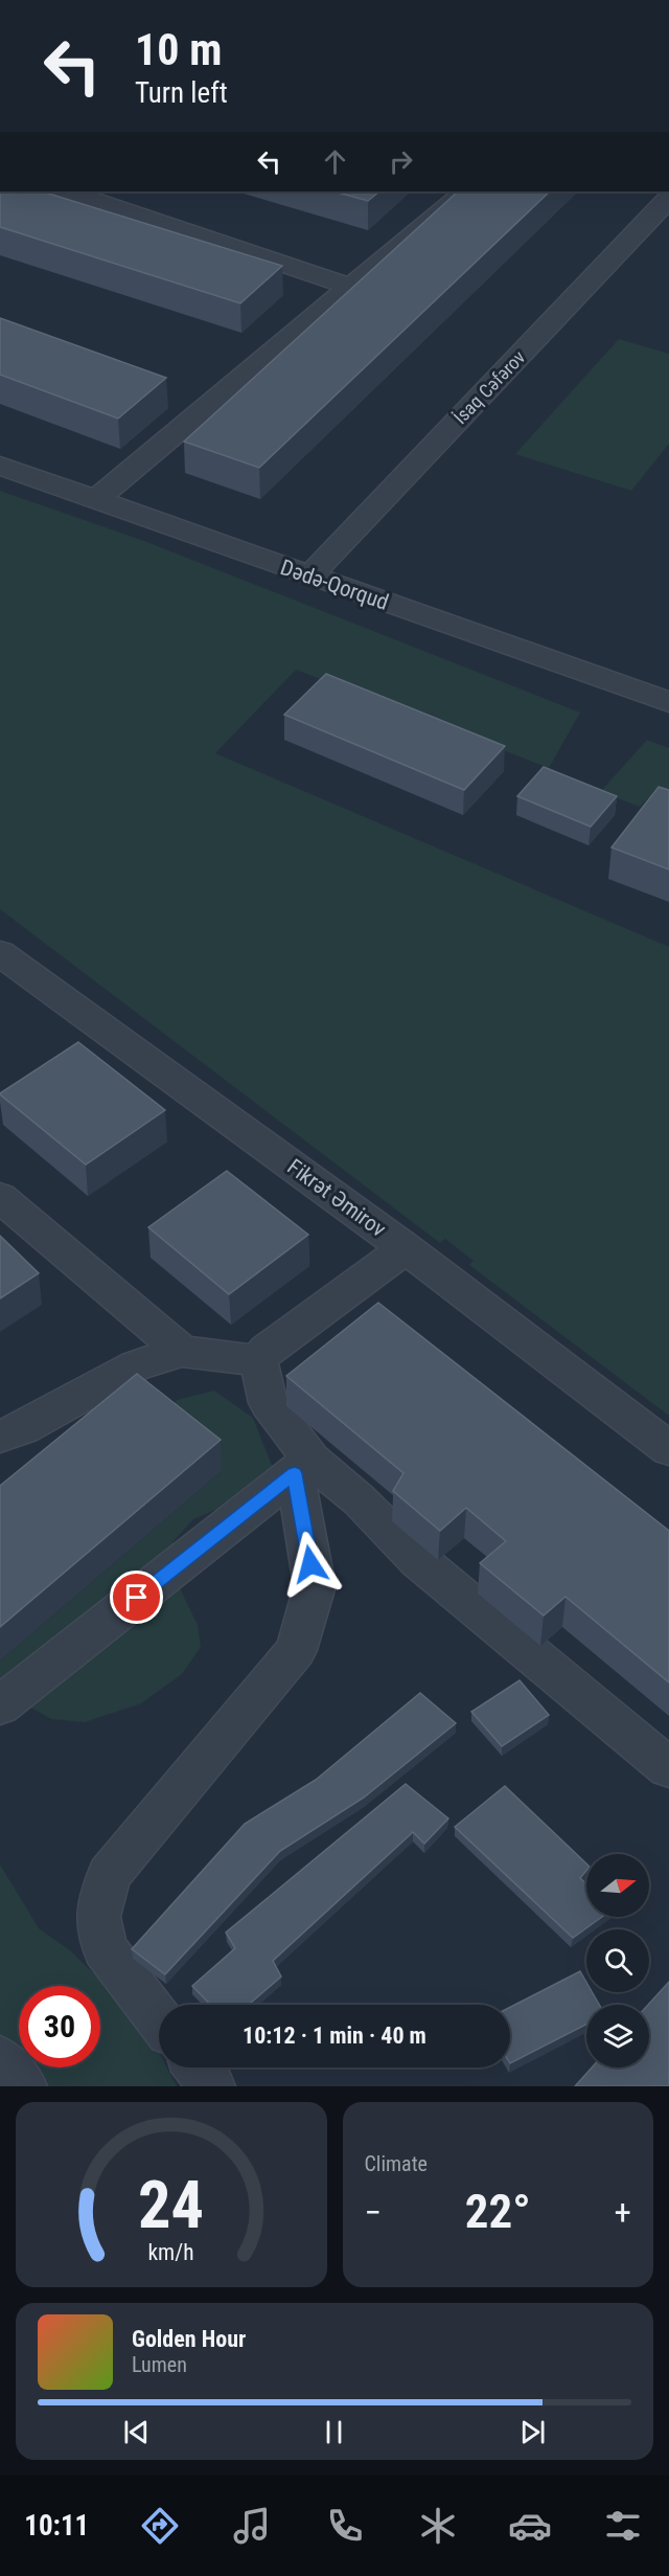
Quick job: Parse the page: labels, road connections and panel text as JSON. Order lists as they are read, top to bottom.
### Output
{
  "streets": {
    "street": ["İsaq Cəfərov", "Dədə-Qorqud", "Fikrət Əmirov"]
  },
  "crossings": [
    ["İsaq Cəfərov", "Dədə-Qorqud"]
  ],
  "north": "right",
  "page": {
    "turn": ["10 m", "Turn left"],
    "limit": "30",
    "trip": "10:12 · 1 min · 40 m",
    "tile": "Climate",
    "heat": ["−", "22°", "+"],
    "song": ["Golden Hour", "Lumen"],
    "tabs": "10:11",
    "gauge": ["24", "km/h"]
  }
}
